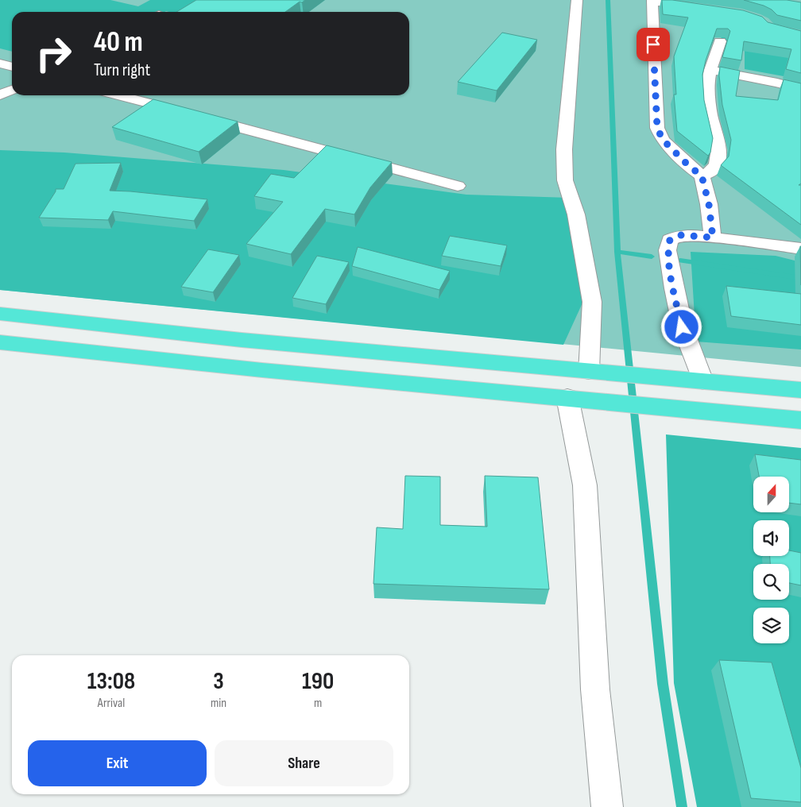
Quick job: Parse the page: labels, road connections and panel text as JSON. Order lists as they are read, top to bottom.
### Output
{
  "north": "top",
  "page": {
    "turn": ["40 m", "Turn right"],
    "eta": [
      "13:08",
      "Arrival",
      "3",
      "min",
      "190",
      "m"
    ],
    "buttons": ["Exit", "Share"]
  }
}
